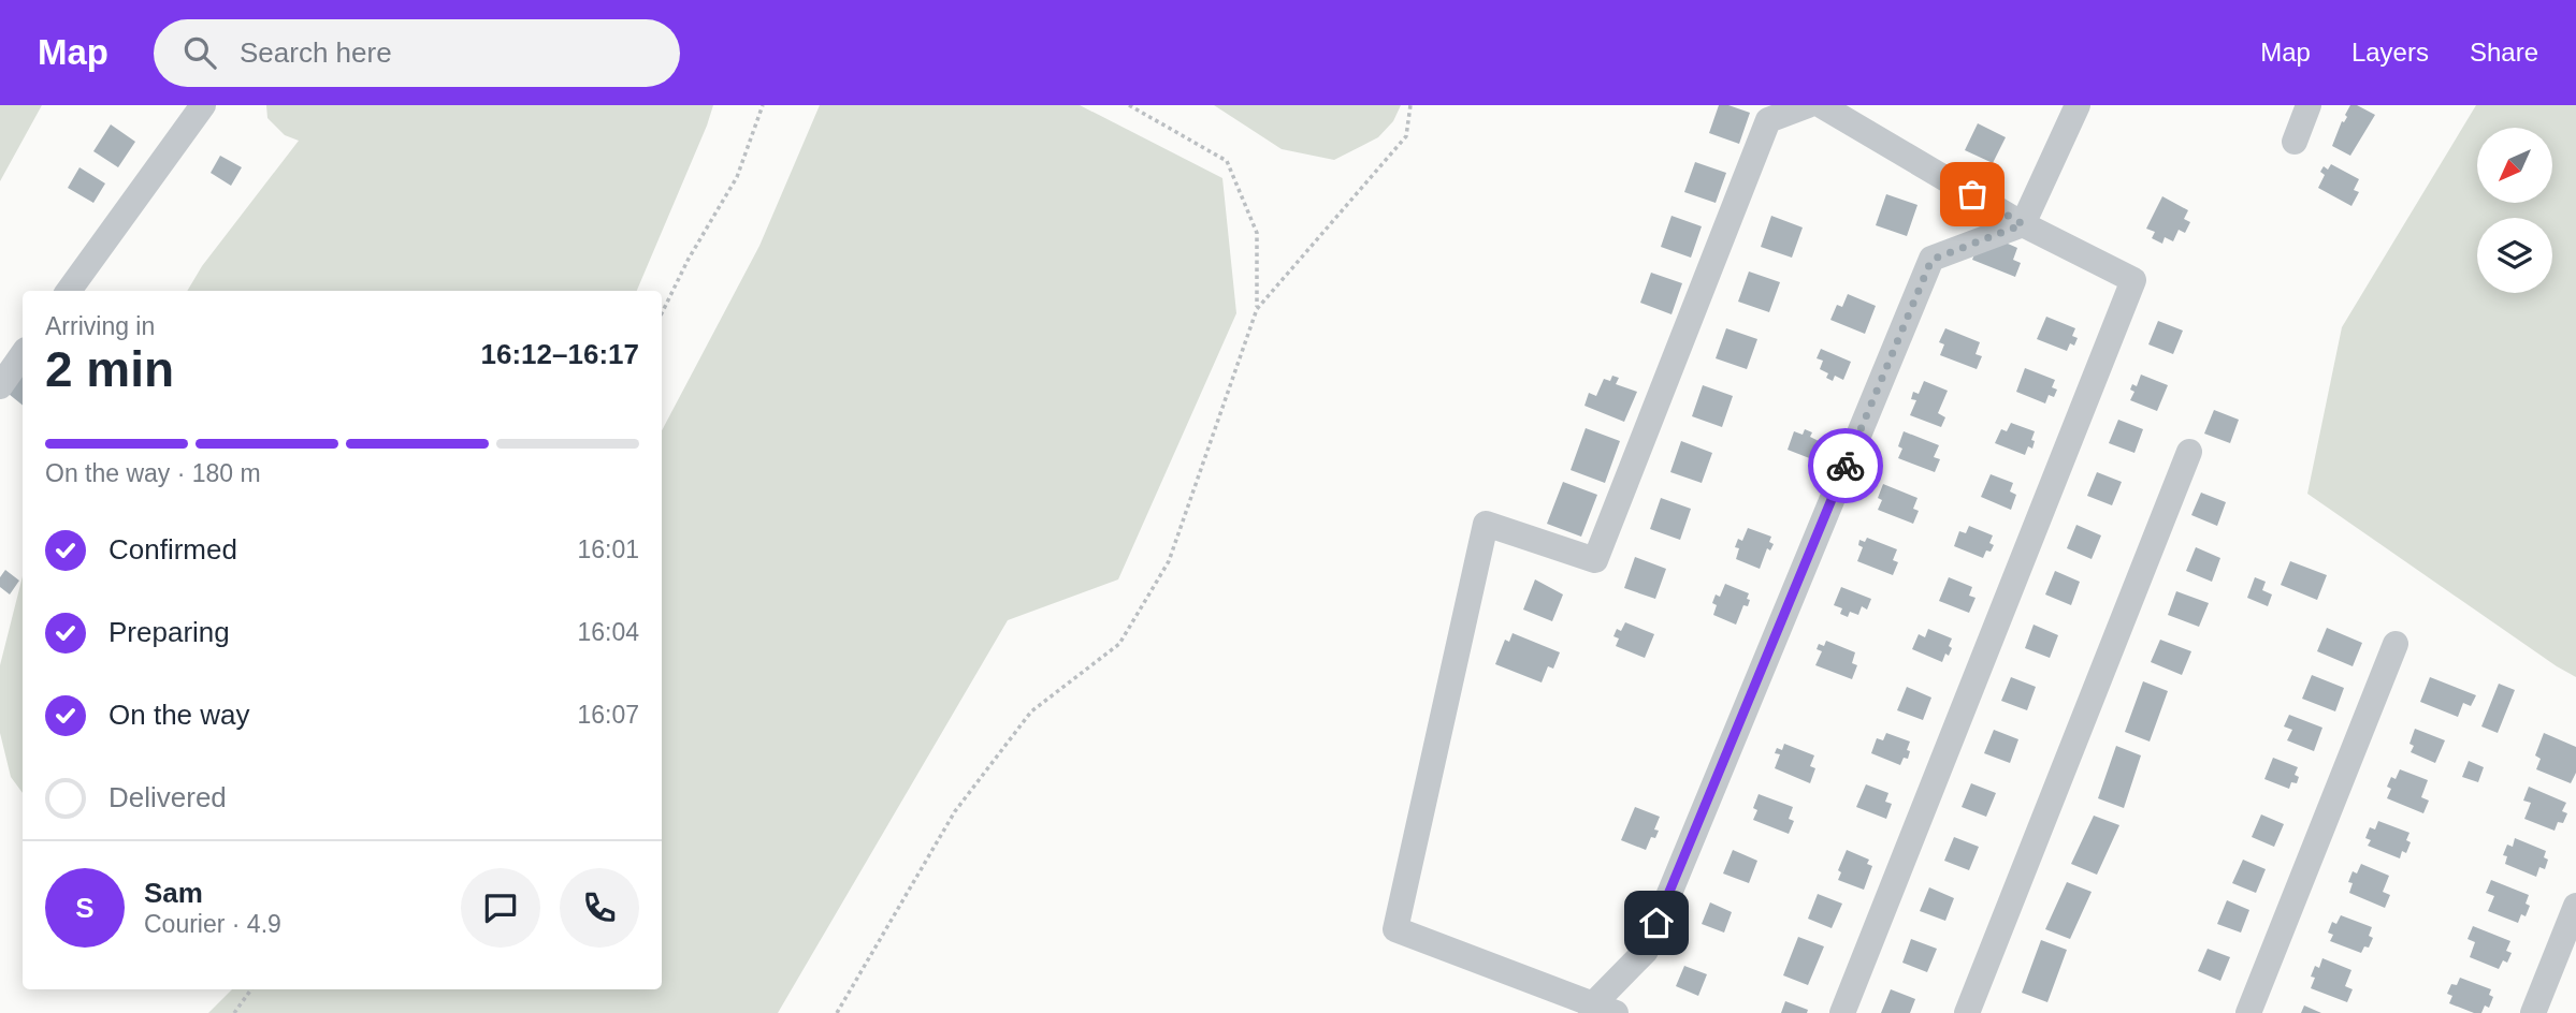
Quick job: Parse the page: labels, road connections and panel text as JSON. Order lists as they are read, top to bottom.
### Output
{
  "north": "bottom left",
  "page": {
    "header": "Map",
    "search": "Search here",
    "nav": ["Map", "Layers", "Share"],
    "heading": ["2 min", "Arriving in", "16:12–16:17"],
    "panel": ["Sam", "Courier · 4.9"],
    "bar": "On the way · 180 m",
    "list": [
      ["Confirmed", "16:01"],
      ["Preparing", "16:04"],
      ["On the way", "16:07"],
      "Delivered"
    ],
    "round": "S"
  }
}
